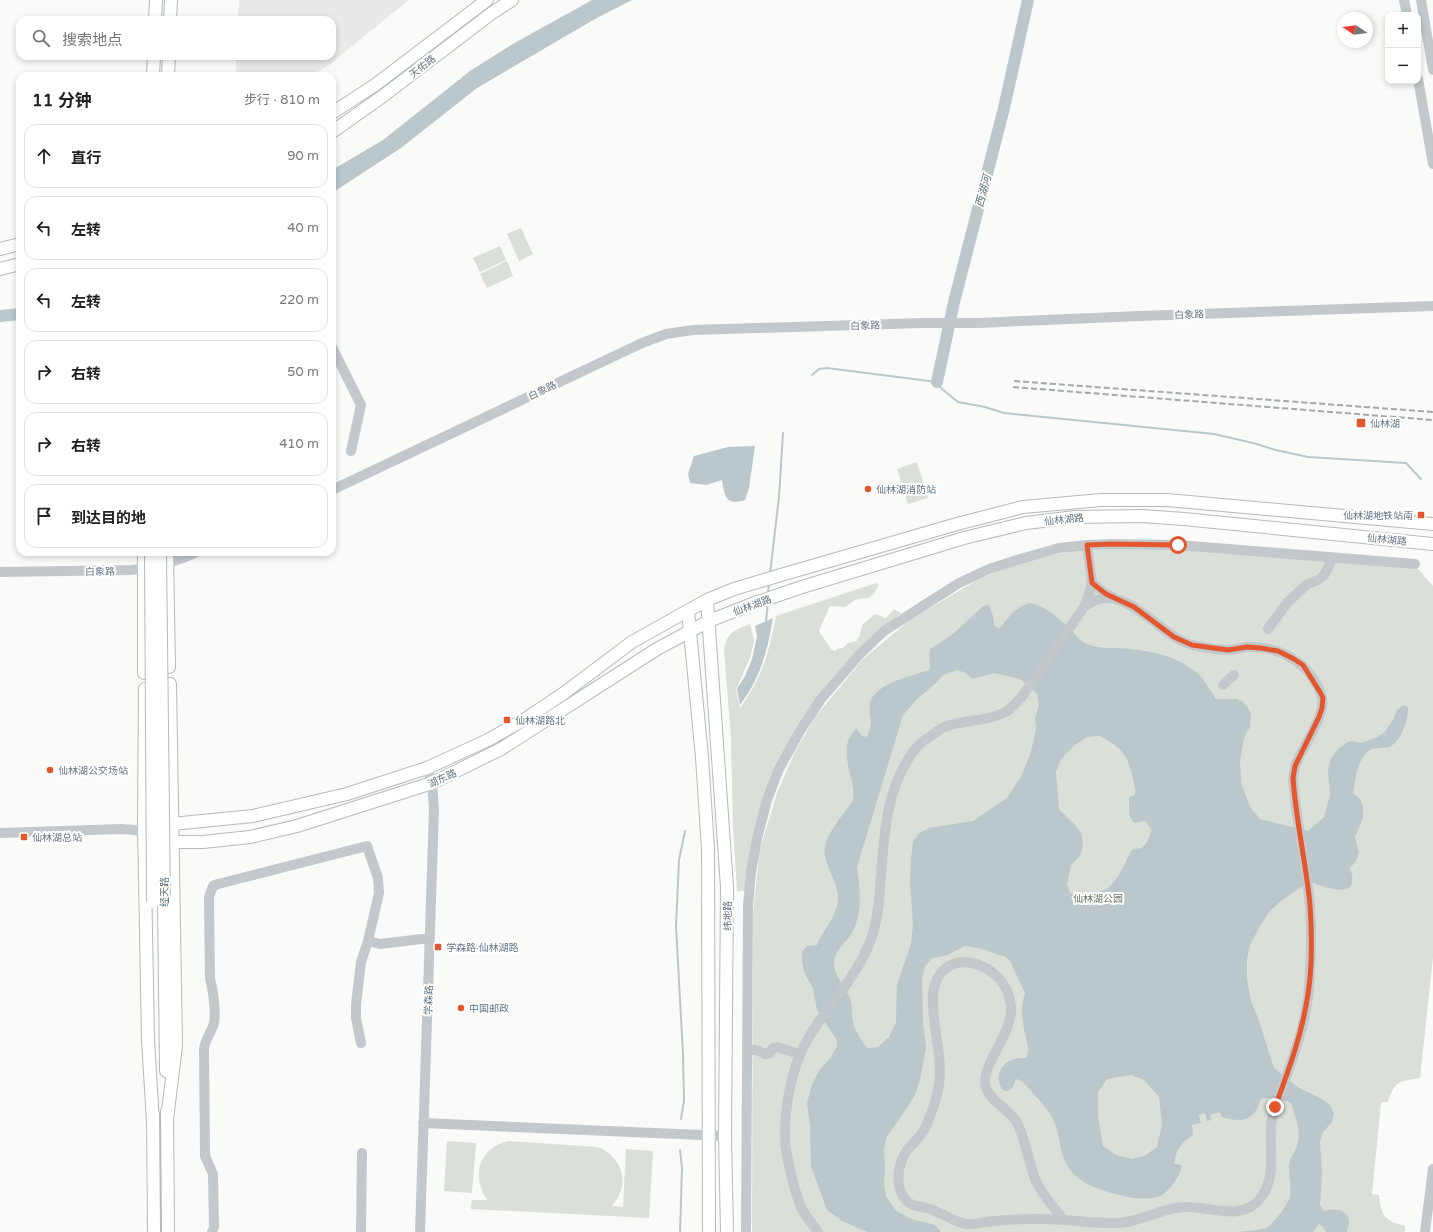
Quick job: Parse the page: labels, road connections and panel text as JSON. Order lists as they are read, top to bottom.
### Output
{
  "streets": {
    "main road": [
      "天佑路",
      "仙林湖路",
      "湖东路",
      "经天路",
      "纬地路"
    ],
    "street": ["白象路", "学森路"]
  },
  "crossings": [
    ["仙林湖路", "湖东路"],
    ["仙林湖路", "纬地路"],
    ["湖东路", "纬地路"],
    ["湖东路", "学森路"]
  ],
  "water": ["西湖河"],
  "parks": ["仙林湖公园"],
  "places": {
    "transit": [
      "仙林湖",
      "仙林湖地铁站南",
      "仙林湖路北",
      "仙林湖总站",
      "学森路·仙林湖路"
    ],
    "other": ["仙林湖消防站", "仙林湖公交场站", "中国邮政"]
  },
  "north": "left",
  "page": {
    "map_buttons": ["+", "−"],
    "search": "搜索地点",
    "heading": ["11 分钟", "步行 · 810 m"],
    "list": [
      ["直行", "90 m"],
      ["左转", "40 m"],
      ["左转", "220 m"],
      ["右转", "50 m"],
      ["右转", "410 m"],
      "到达目的地"
    ]
  }
}
